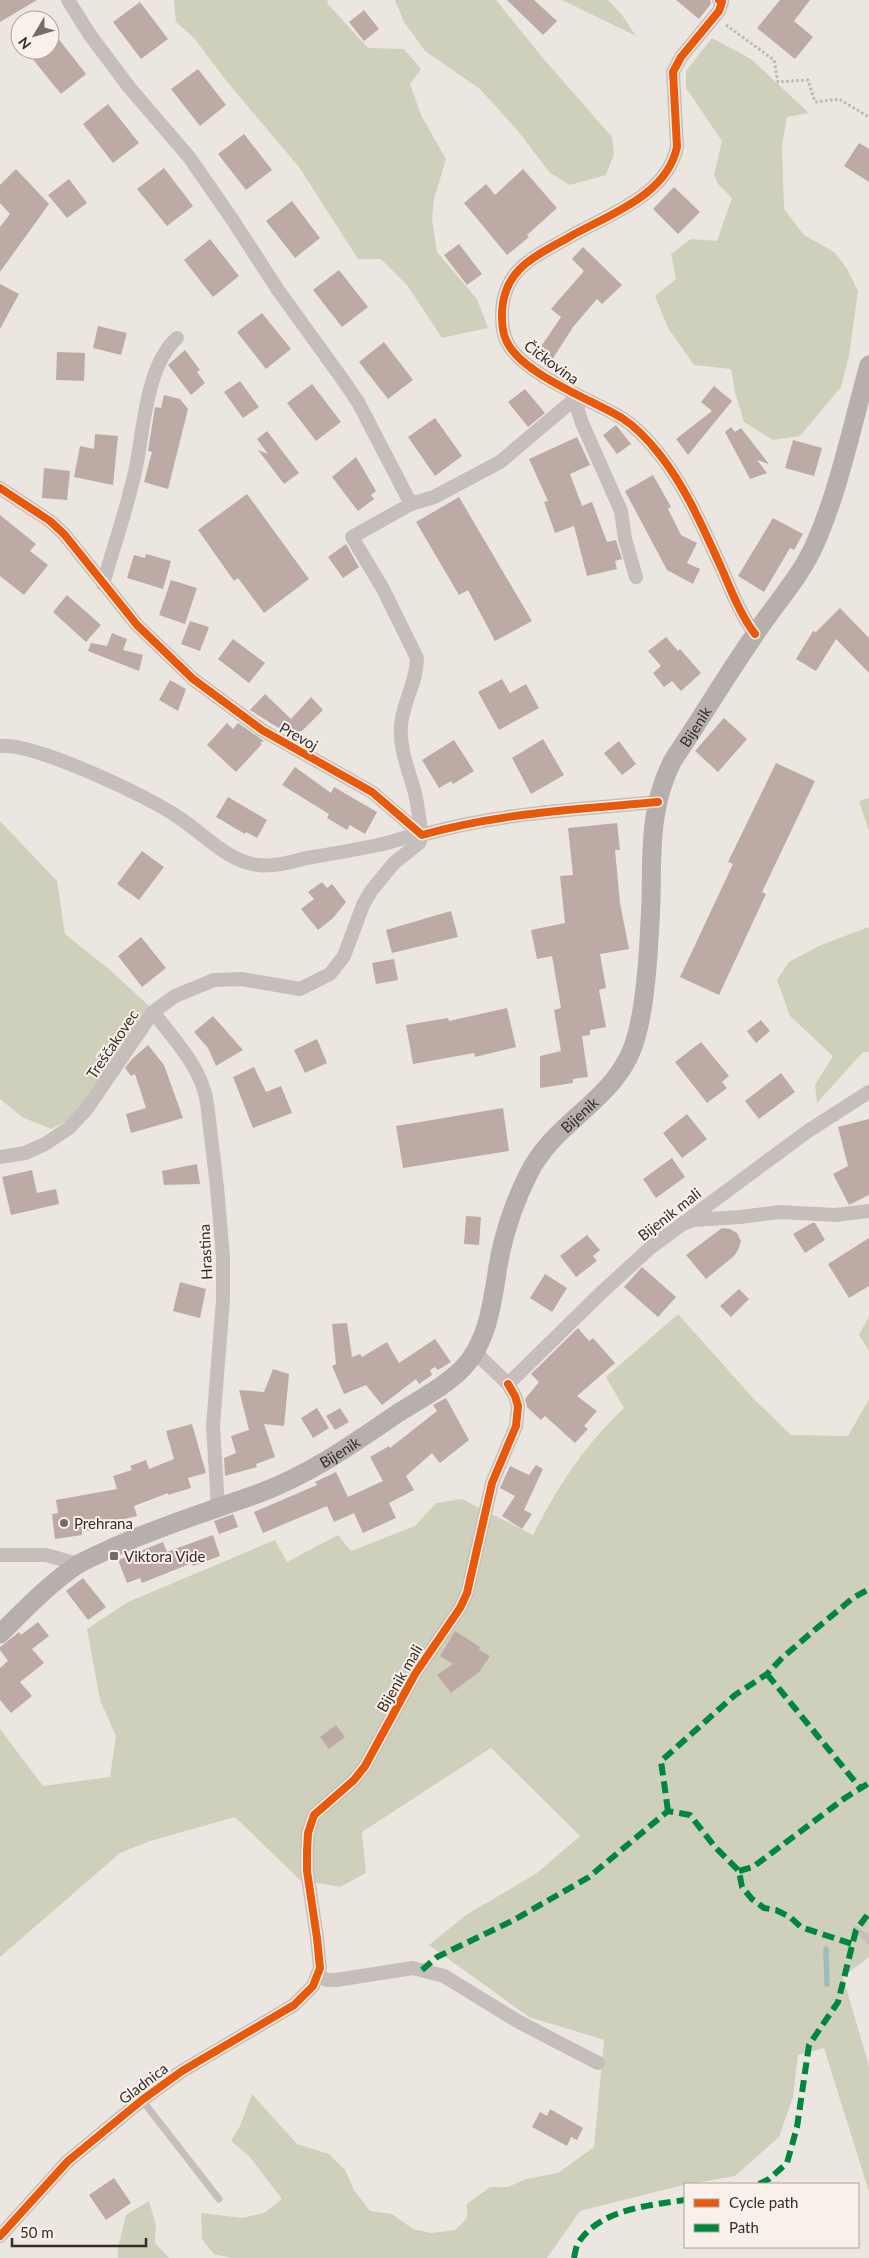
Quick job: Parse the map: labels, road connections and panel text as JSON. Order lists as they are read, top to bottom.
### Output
{
  "streets": {
    "main road": ["Bijenik"],
    "street": [
      "Čičkovina",
      "Prevoj",
      "Treščakovec",
      "Bijenik mali",
      "Hrastina",
      "Gladnica"
    ]
  },
  "crossings": [
    ["Čičkovina", "Bijenik"],
    ["Bijenik", "Bijenik mali"],
    ["Bijenik", "Hrastina"],
    ["Prevoj", "Treščakovec"],
    ["Treščakovec", "Hrastina"],
    ["Bijenik mali", "Gladnica"]
  ],
  "places": {
    "other": ["Prehrana"],
    "transit": ["Viktora Vide"]
  },
  "legend": ["Cycle path", "Path"],
  "scale_bar": "50 m",
  "north": "bottom left"
}
